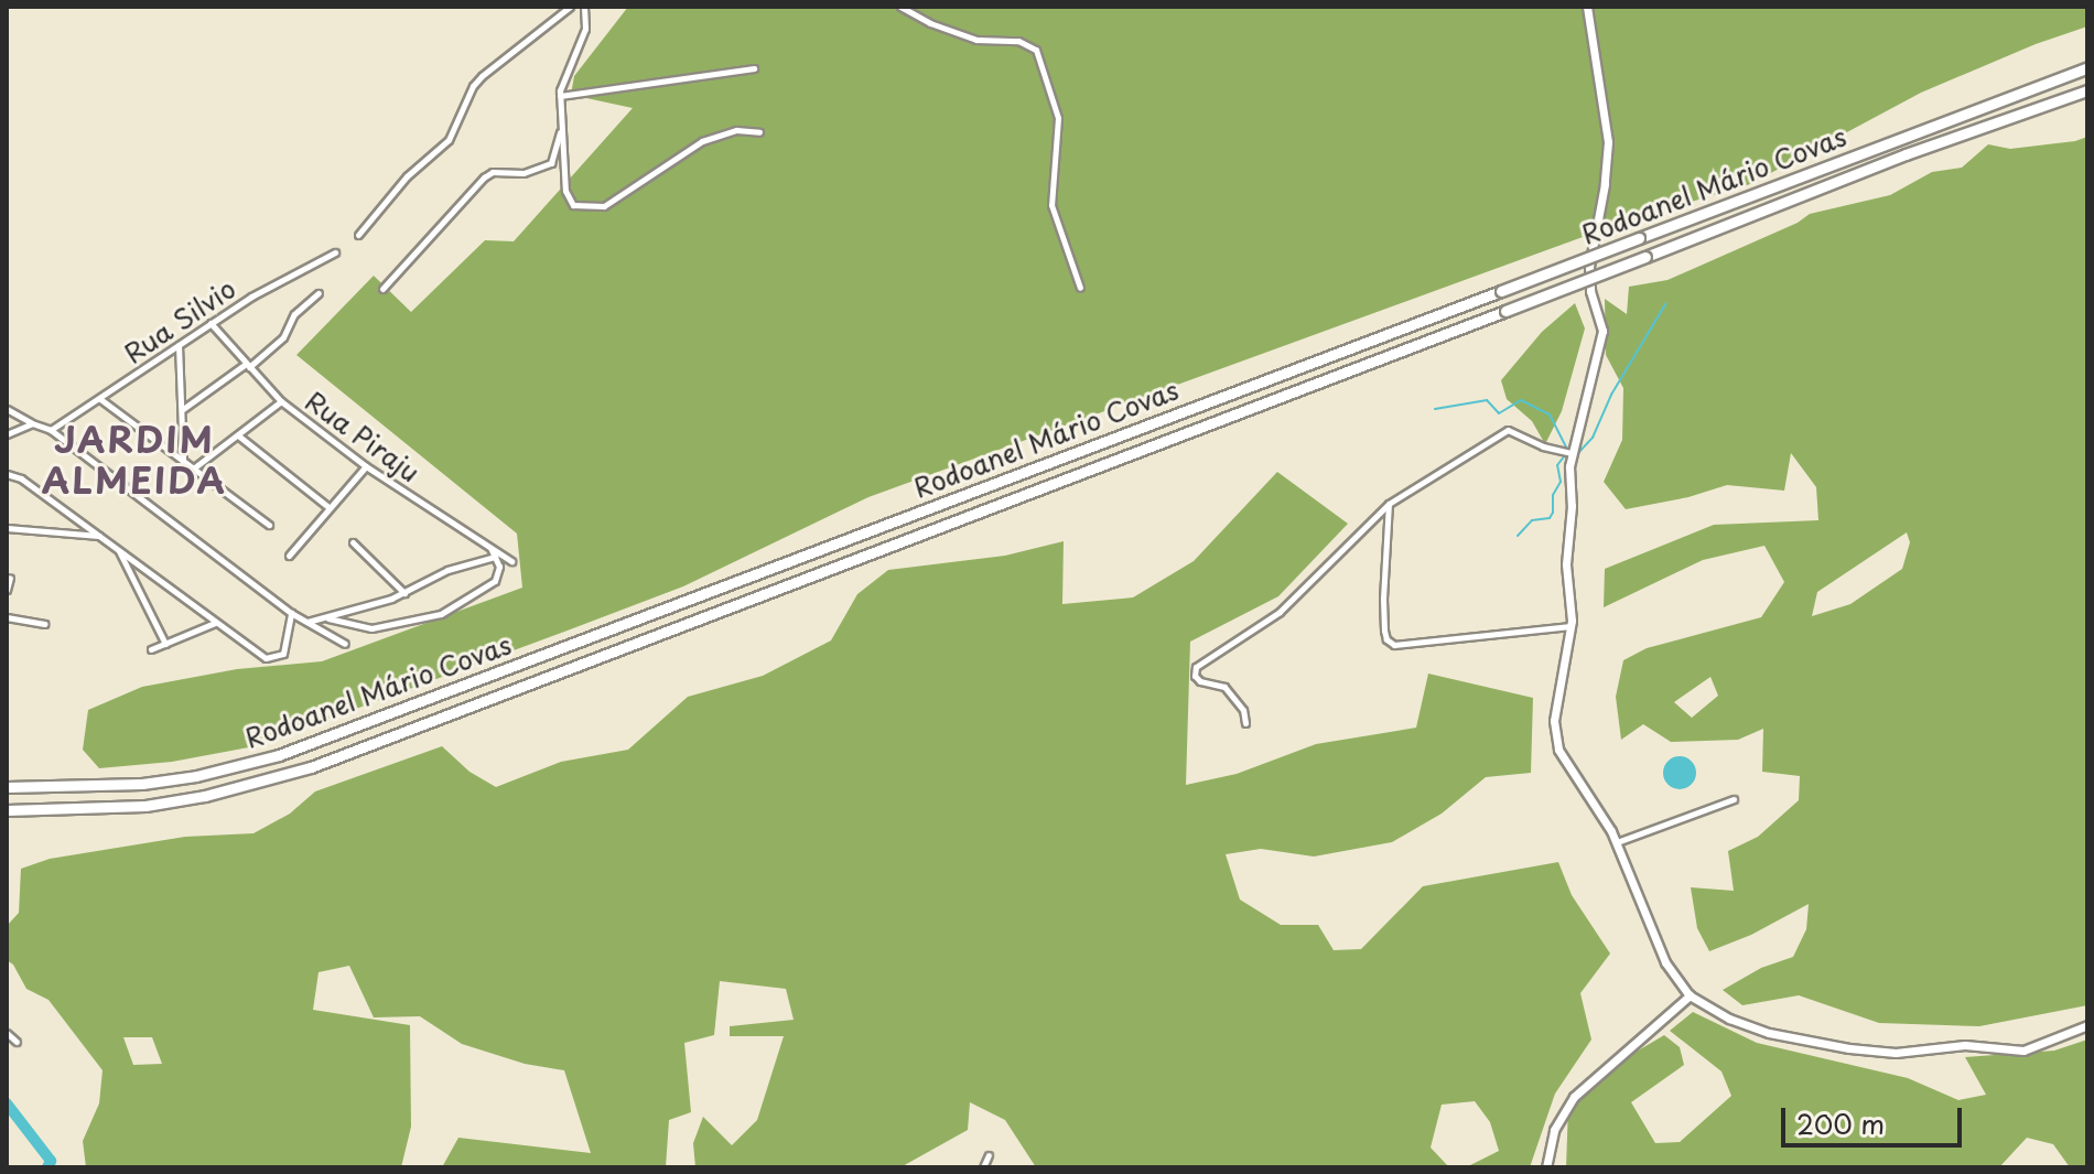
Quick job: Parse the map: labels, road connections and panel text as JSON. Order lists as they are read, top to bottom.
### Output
{
  "streets": {
    "highway": ["Rodoanel Mário Covas"],
    "street": ["Rua Silvio", "Rua Piraju"]
  },
  "crossings": [
    ["Rua Silvio", "Rua Piraju"]
  ],
  "districts": ["JARDIM ALMEIDA"],
  "scale_bar": "200 m"
}
